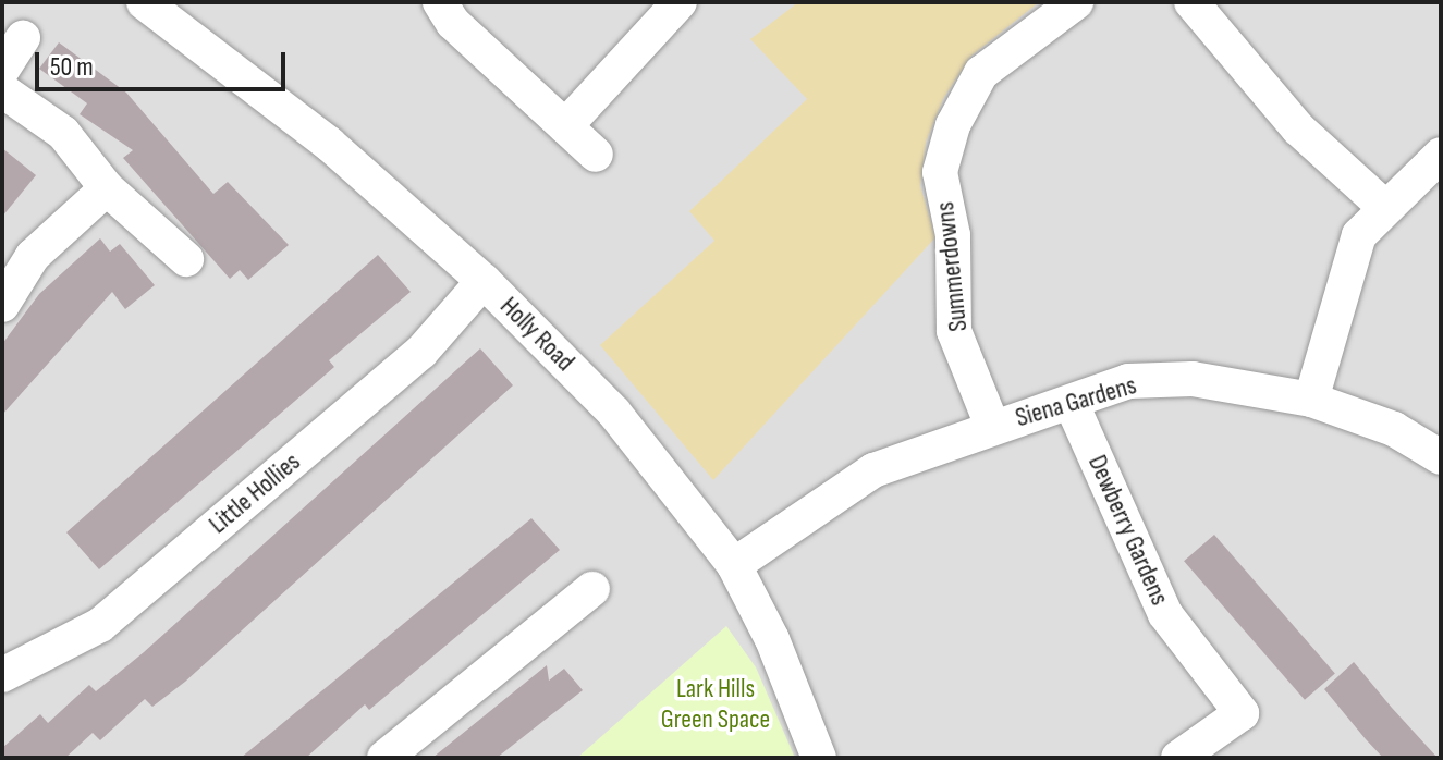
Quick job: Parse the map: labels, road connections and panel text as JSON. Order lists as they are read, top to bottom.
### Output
{
  "streets": {
    "street": [
      "Summerdowns",
      "Holly Road",
      "Siena Gardens",
      "Little Hollies",
      "Dewberry Gardens"
    ]
  },
  "crossings": [
    ["Summerdowns", "Siena Gardens"],
    ["Holly Road", "Siena Gardens"],
    ["Holly Road", "Little Hollies"],
    ["Siena Gardens", "Dewberry Gardens"]
  ],
  "parks": ["Lark Hills Green Space"],
  "scale_bar": "50 m"
}
